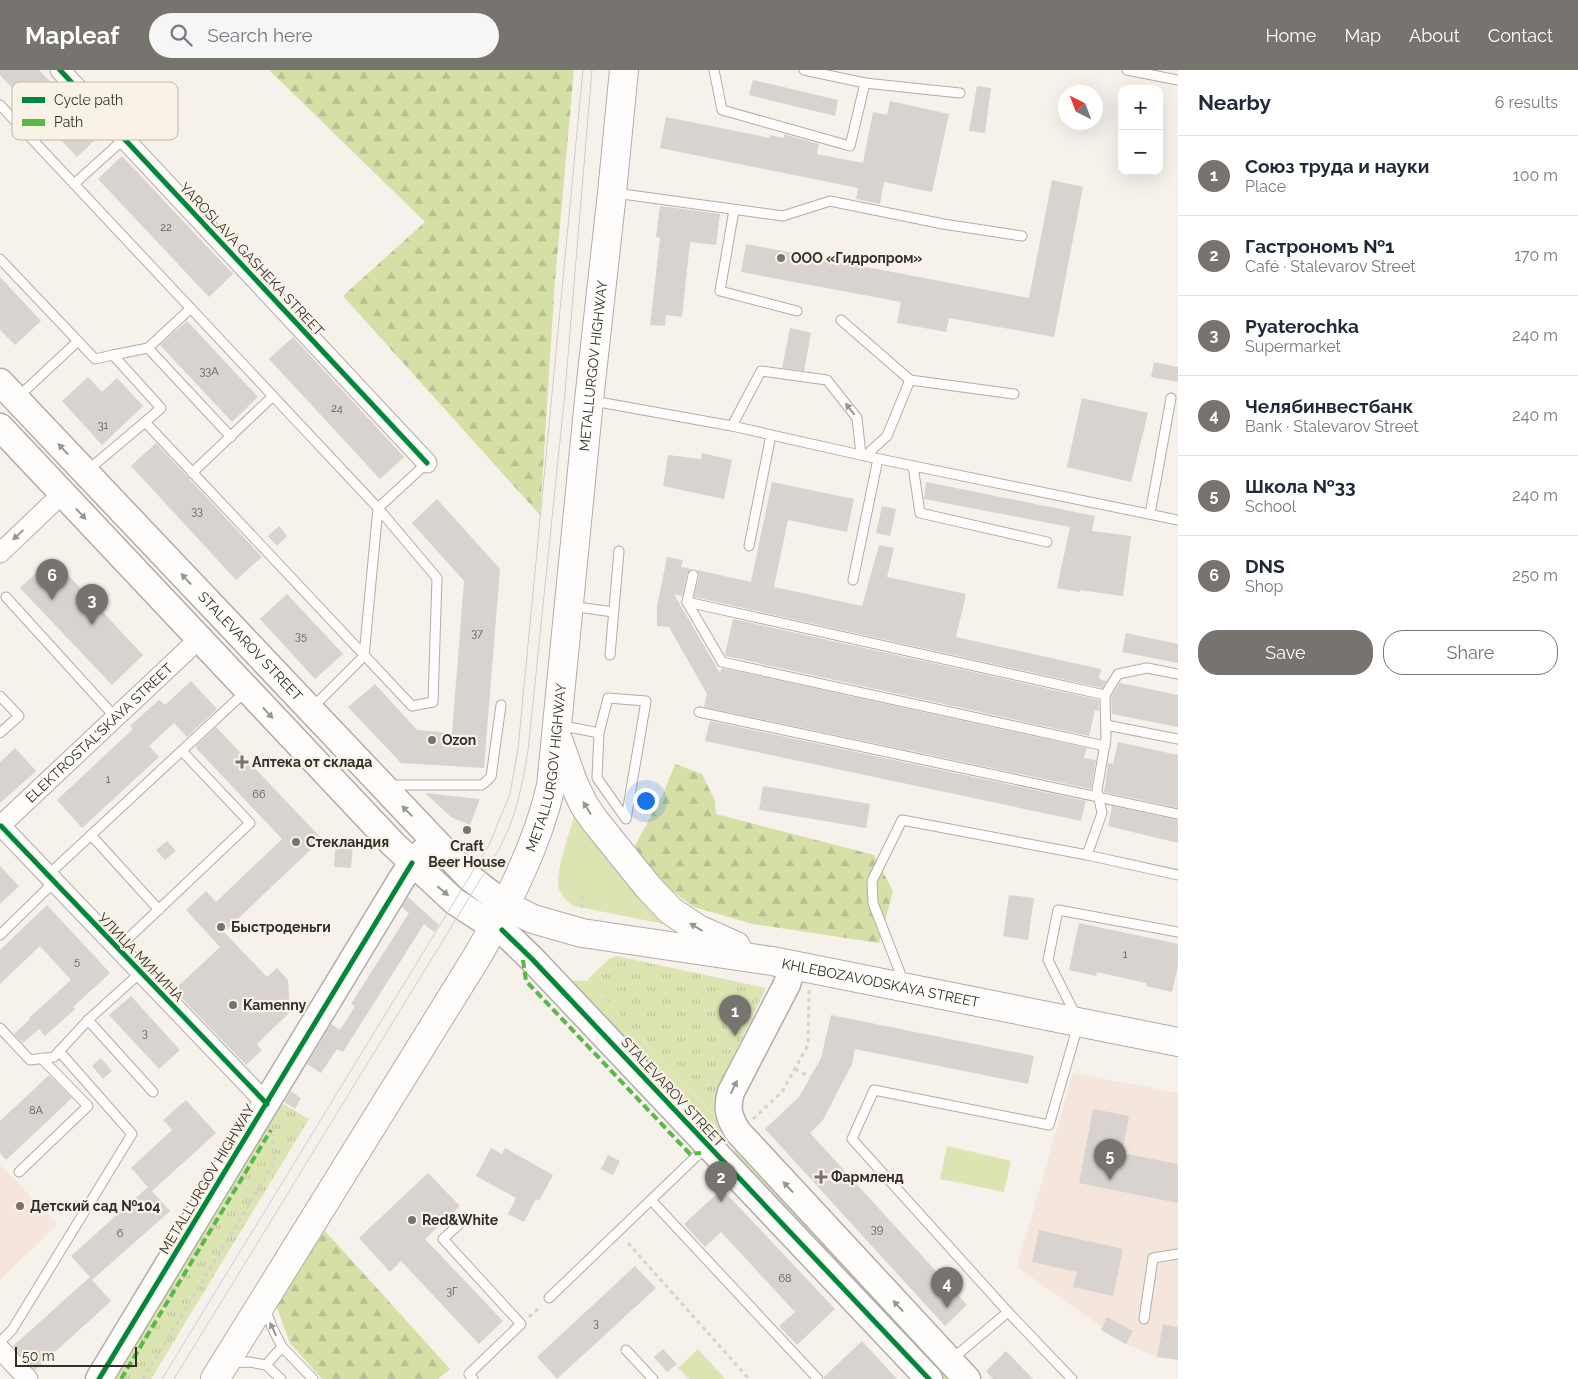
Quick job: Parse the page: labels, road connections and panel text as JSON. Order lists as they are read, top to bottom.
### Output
{
  "streets": {
    "main road": ["METALLURGOV HIGHWAY", "KHLEBOZAVODSKAYA STREET"],
    "street": [
      "YAROSLAVA GASHEKA STREET",
      "STALEVAROV STREET",
      "ELEKTROSTAL'SKAYA STREET",
      "УЛИЦА МИНИНА"
    ]
  },
  "crossings": [
    ["METALLURGOV HIGHWAY", "STALEVAROV STREET"],
    ["METALLURGOV HIGHWAY", "УЛИЦА МИНИНА"],
    ["METALLURGOV HIGHWAY", "KHLEBOZAVODSKAYA STREET"],
    ["STALEVAROV STREET", "ELEKTROSTAL'SKAYA STREET"],
    ["STALEVAROV STREET", "KHLEBOZAVODSKAYA STREET"],
    ["ELEKTROSTAL'SKAYA STREET", "УЛИЦА МИНИНА"]
  ],
  "places": {
    "other": [
      "ООО «Гидропром»",
      "Ozon",
      "Craft Beer House",
      "Стекландия",
      "Быстроденьги",
      "Kamenny",
      "Детский сад №104",
      "Red&White"
    ],
    "health": ["Аптека от склада", "Фармленд"]
  },
  "house_numbers": [
    "22",
    "33А",
    "24",
    "31",
    "33",
    "37",
    "35",
    "1",
    "66",
    "1",
    "5",
    "3",
    "8А",
    "39",
    "6",
    "68",
    "3Г",
    "3"
  ],
  "legend": ["Cycle path", "Path"],
  "scale_bar": "50 m",
  "north": "top left",
  "page": {
    "header": "Mapleaf",
    "search": "Search here",
    "nav": [
      "Home",
      "Map",
      "About",
      "Contact"
    ],
    "heading": ["Nearby", "6 results"],
    "map_buttons": ["+", "−"],
    "list": [
      {
        "mark": "1",
        "name": "Союз труда и науки",
        "note": "Place",
        "value": "100 m"
      },
      {
        "mark": "2",
        "name": "Гастрономъ №1",
        "note": "Café · Stalevarov Street",
        "value": "170 m"
      },
      {
        "mark": "3",
        "name": "Pyaterochka",
        "note": "Supermarket",
        "value": "240 m"
      },
      {
        "mark": "4",
        "name": "Челябинвестбанк",
        "note": "Bank · Stalevarov Street",
        "value": "240 m"
      },
      {
        "mark": "5",
        "name": "Школа №33",
        "note": "School",
        "value": "240 m"
      },
      {
        "mark": "6",
        "name": "DNS",
        "note": "Shop",
        "value": "250 m"
      }
    ],
    "pins": [
      "6",
      "3",
      "1",
      "5",
      "2",
      "4"
    ],
    "buttons": ["Save", "Share"],
    "scale": "50 m"
  }
}
